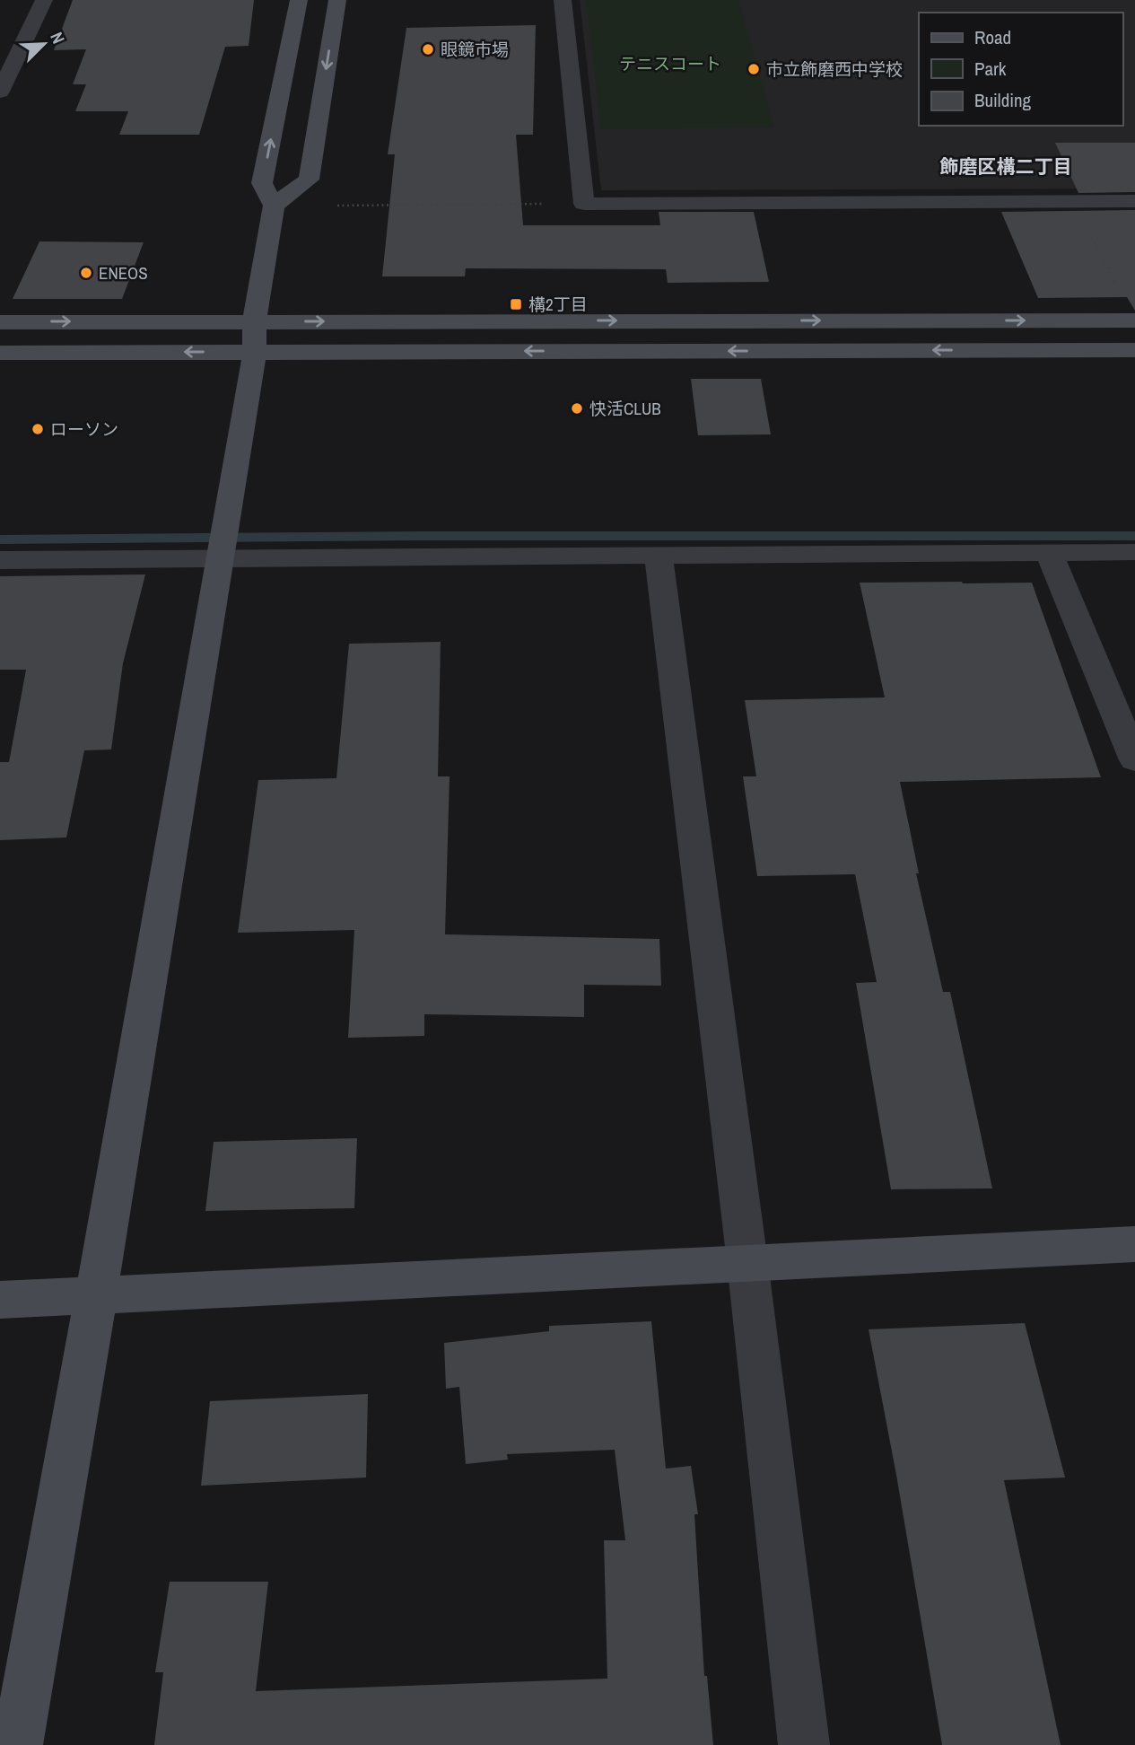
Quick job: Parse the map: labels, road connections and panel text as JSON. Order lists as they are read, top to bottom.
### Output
{
  "districts": ["飾磨区構二丁目"],
  "parks": ["テニスコート"],
  "places": {
    "other": [
      "眼鏡市場",
      "市立飾磨西中学校",
      "ENEOS",
      "快活CLUB",
      "ローソン"
    ],
    "transit": ["構2丁目"]
  },
  "legend": ["Road", "Park", "Building"],
  "north": "top right"
}
